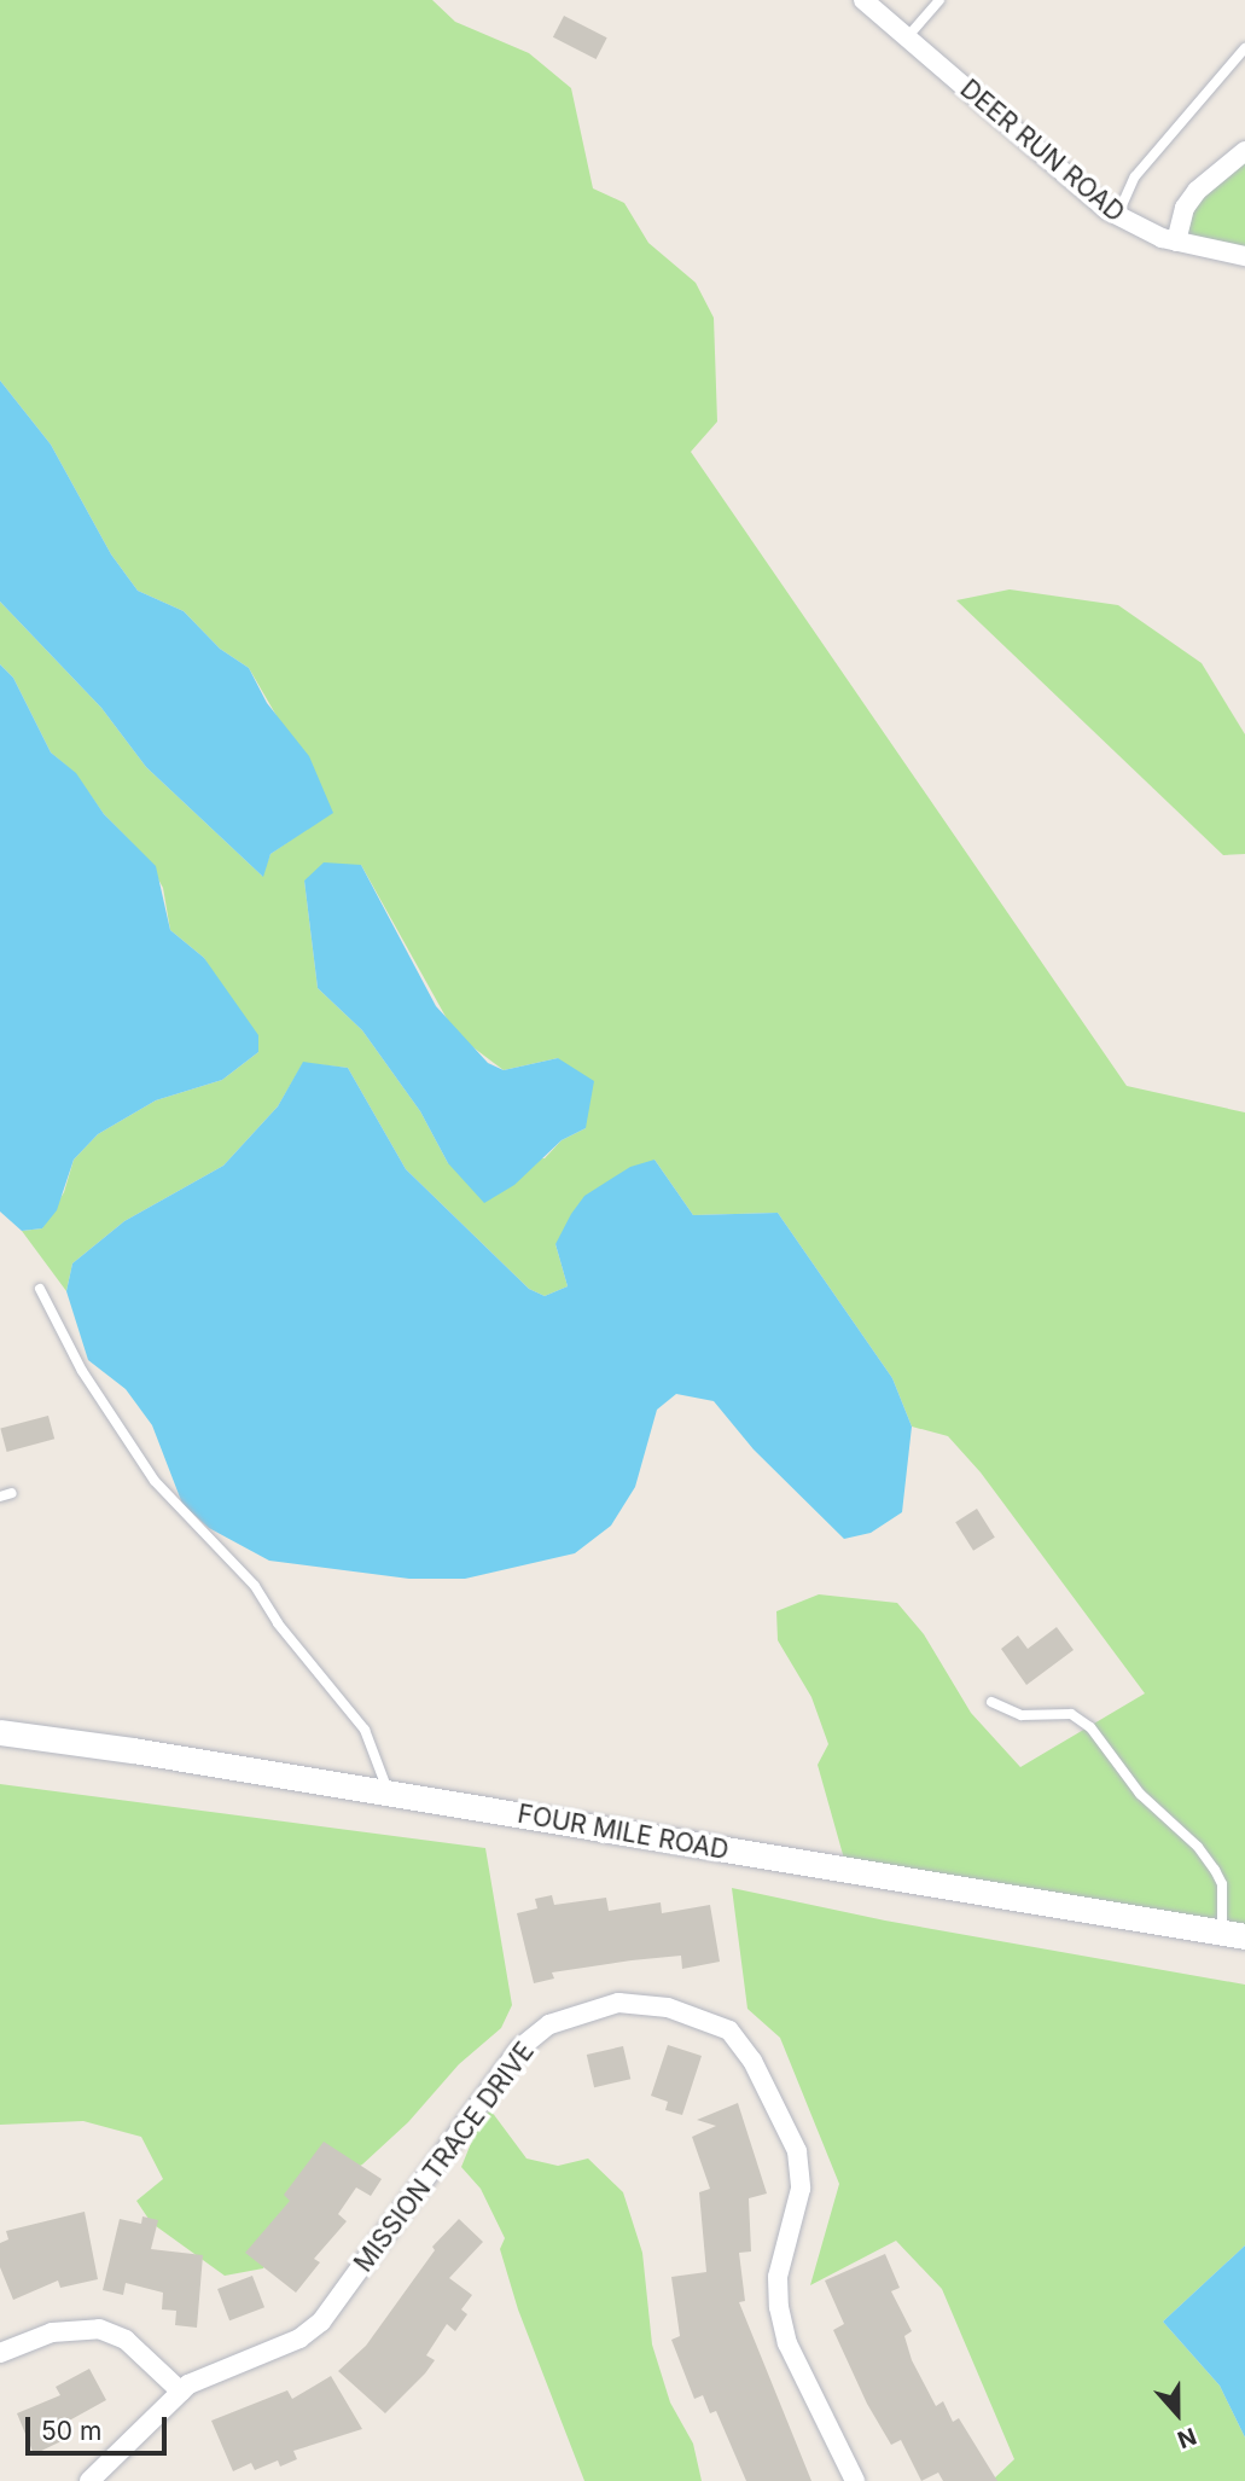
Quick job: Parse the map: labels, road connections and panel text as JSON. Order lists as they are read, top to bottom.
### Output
{
  "streets": {
    "main road": ["FOUR MILE ROAD"],
    "street": ["DEER RUN ROAD", "MISSION TRACE DRIVE"]
  },
  "scale_bar": "50 m",
  "north": "bottom"
}
